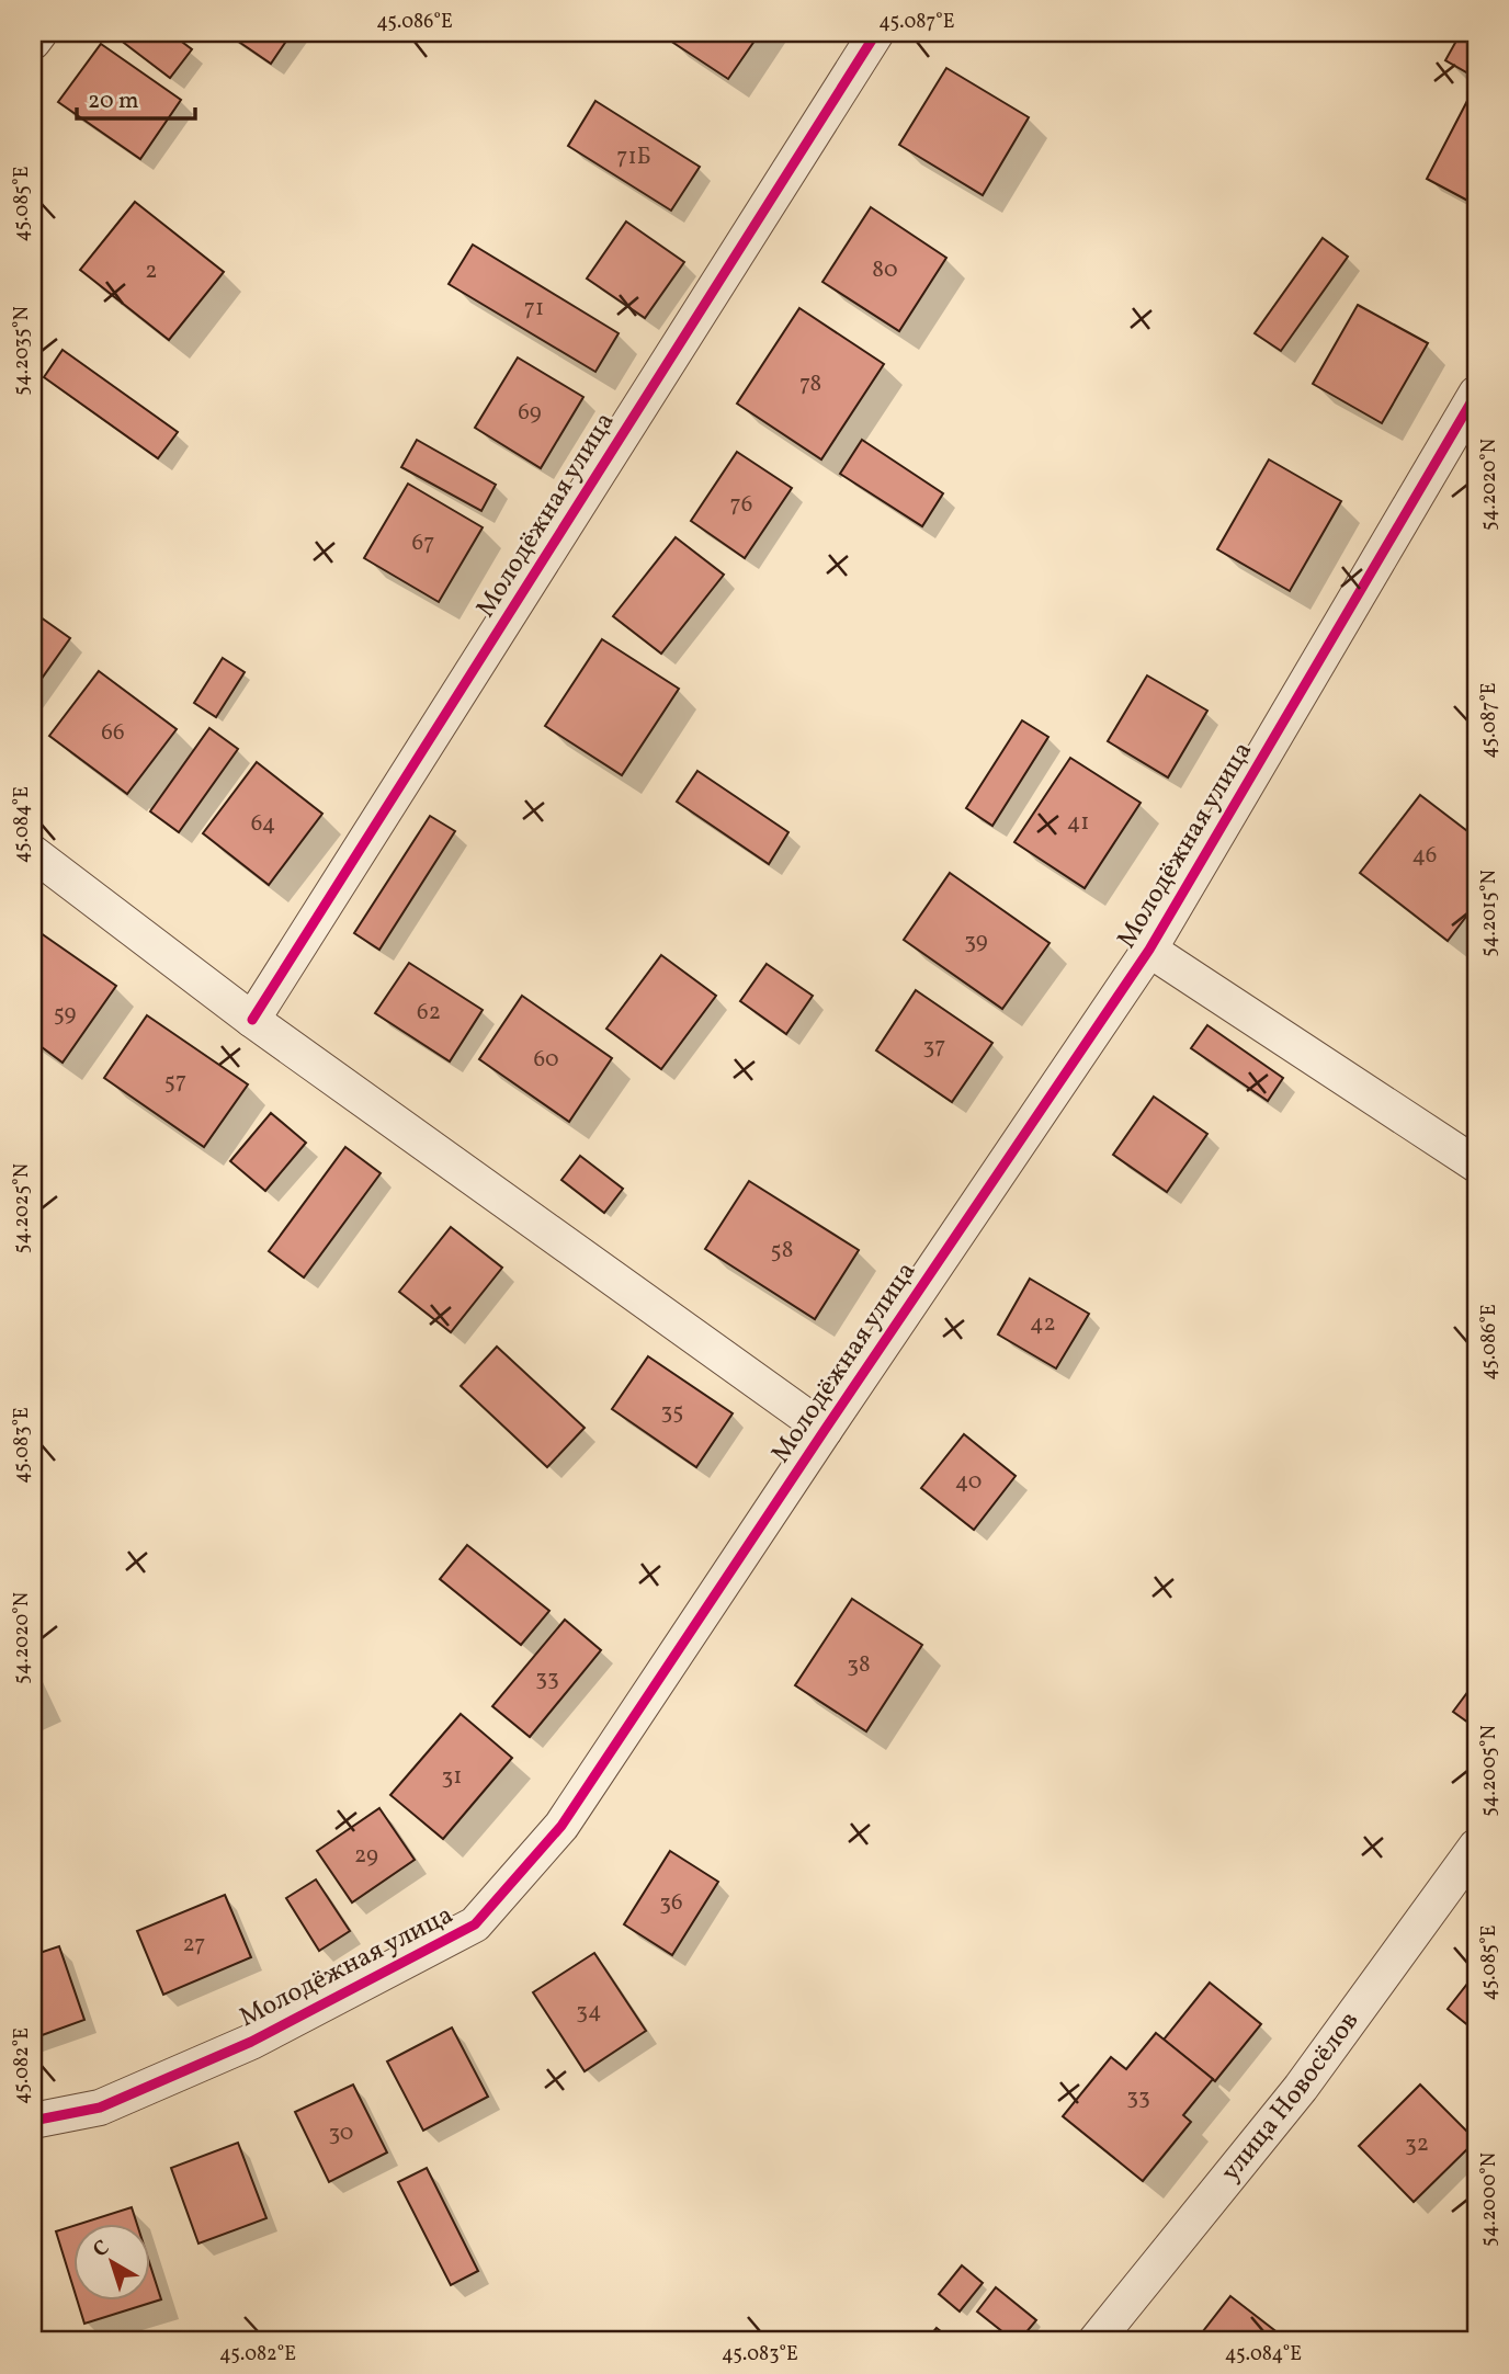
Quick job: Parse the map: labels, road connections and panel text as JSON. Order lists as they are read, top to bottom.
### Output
{
  "streets": {
    "street": ["Молодёжная улица", "улица Новосёлов"]
  },
  "house_numbers": [
    "71Б",
    "80",
    "2",
    "71",
    "78",
    "69",
    "76",
    "67",
    "66",
    "41",
    "64",
    "46",
    "39",
    "62",
    "59",
    "37",
    "60",
    "57",
    "58",
    "42",
    "35",
    "40",
    "38",
    "33",
    "31",
    "29",
    "36",
    "27",
    "34",
    "33",
    "30",
    "32"
  ],
  "scale_bar": "20 m",
  "north": "top left",
  "coordinates": [
    "45.086°E",
    "45.087°E",
    "45.085°E",
    "54.2035°N",
    "54.2020°N",
    "45.084°E",
    "54.2015°N",
    "54.2025°N",
    "45.083°E",
    "54.2005°N",
    "45.082°E",
    "54.2000°N"
  ]
}
